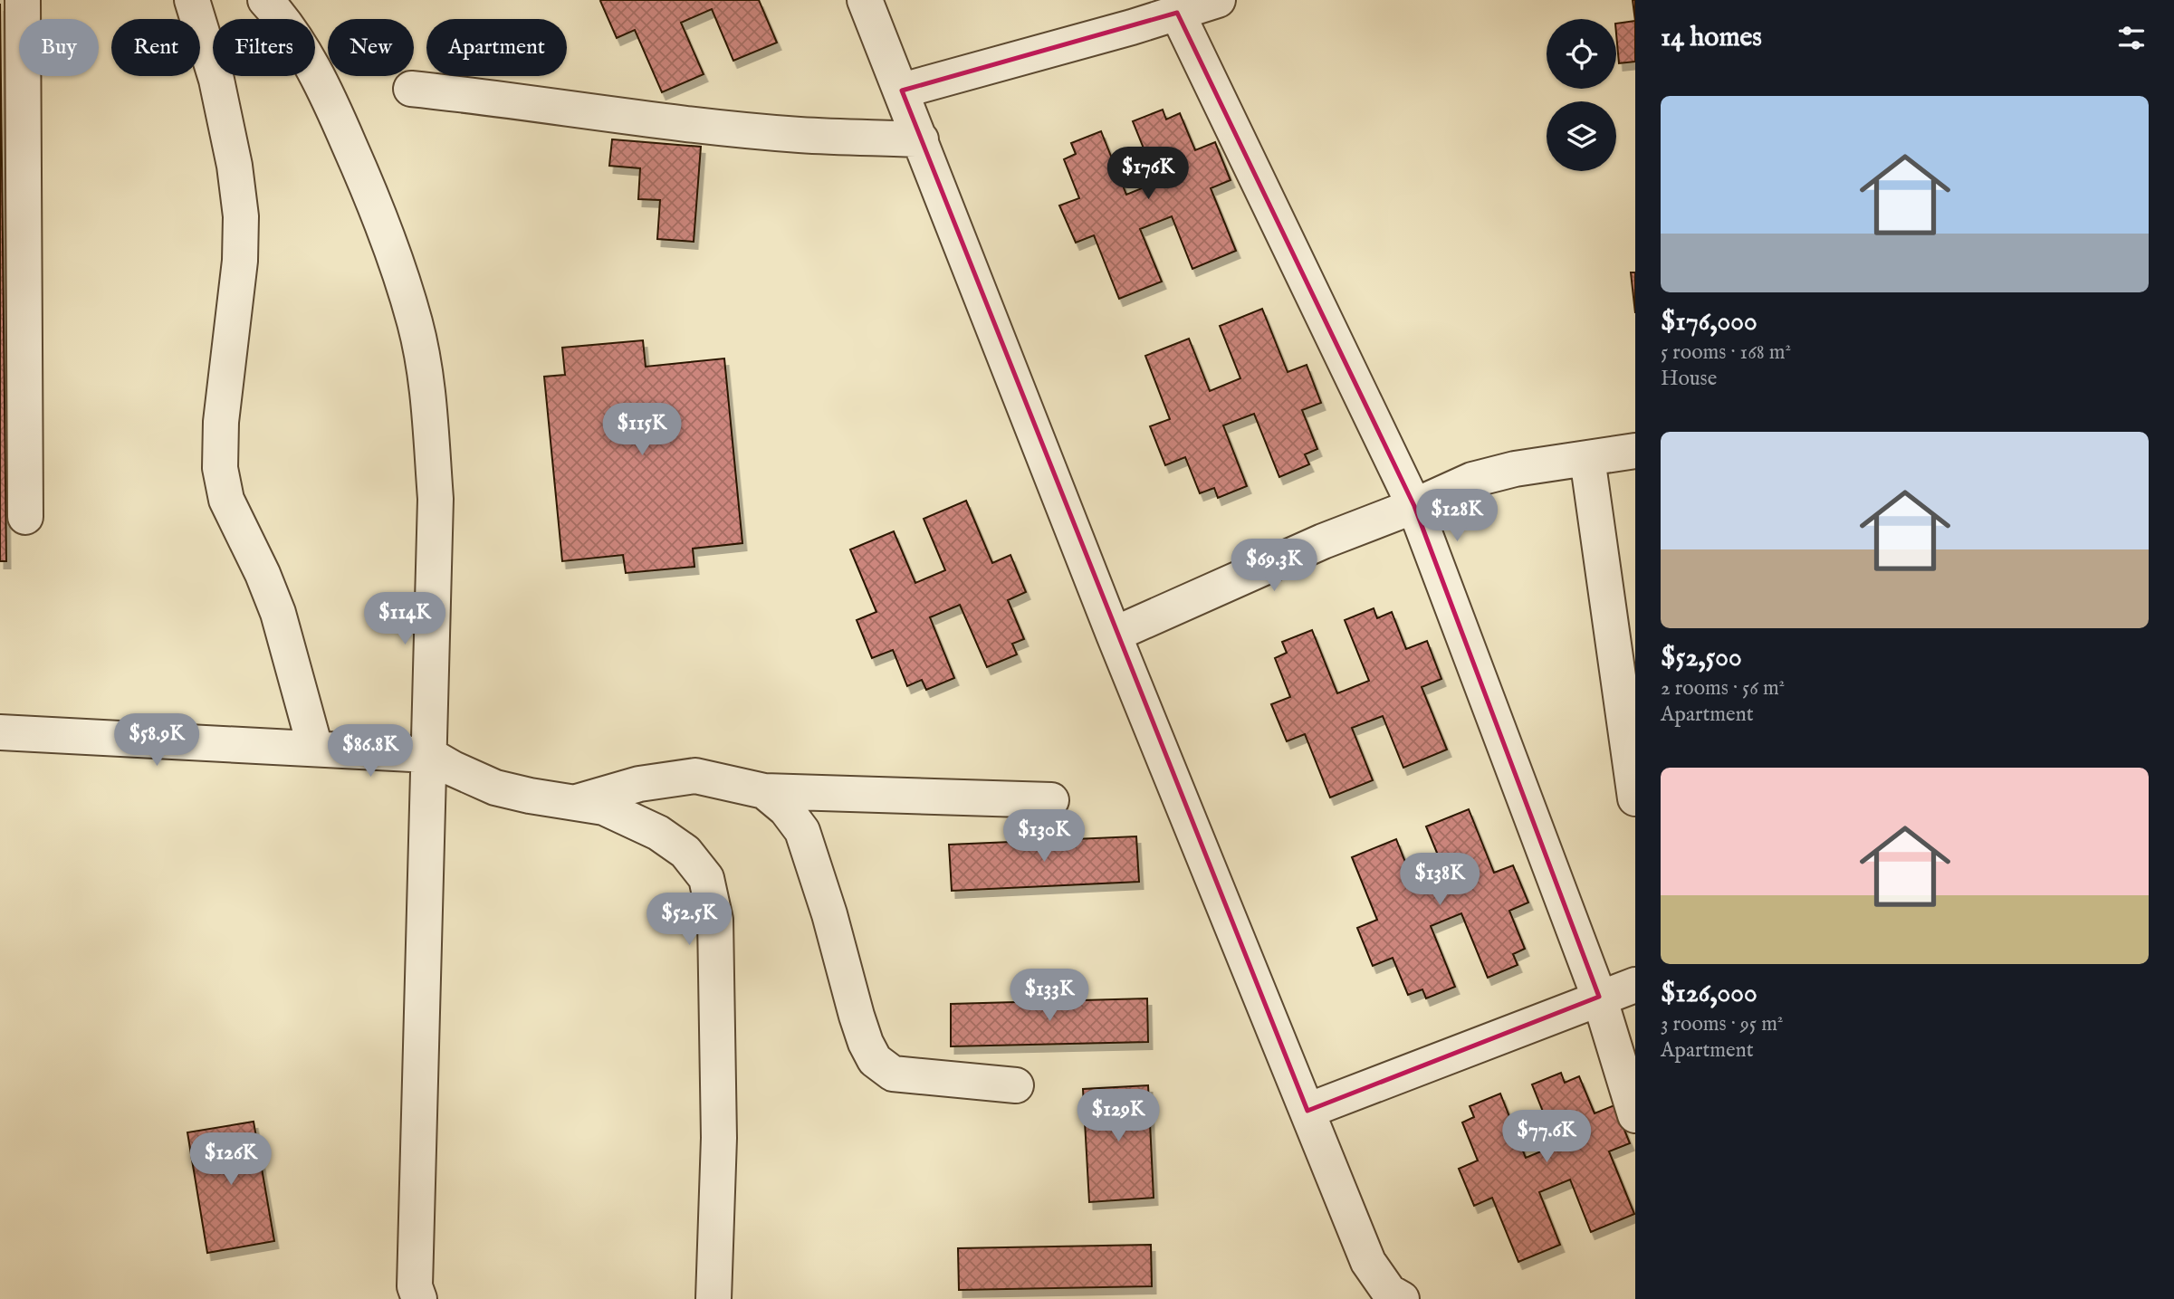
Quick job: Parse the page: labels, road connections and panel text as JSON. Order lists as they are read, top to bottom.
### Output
{
  "page": {
    "heading": "14 homes",
    "chip": [
      "Buy",
      "Rent",
      "Filters",
      "New",
      "Apartment"
    ],
    "list": [
      {
        "name": "$176,000",
        "note": "5 rooms · 168 m² · House"
      },
      {
        "name": "$52,500",
        "note": "2 rooms · 56 m² · Apartment"
      },
      {
        "name": "$126,000",
        "note": "3 rooms · 95 m² · Apartment"
      }
    ],
    "price": [
      "$176K",
      "$115K",
      "$128K",
      "$69.3K",
      "$114K",
      "$58.9K",
      "$86.8K",
      "$130K",
      "$138K",
      "$52.5K",
      "$133K",
      "$129K",
      "$77.6K",
      "$126K"
    ]
  }
}
